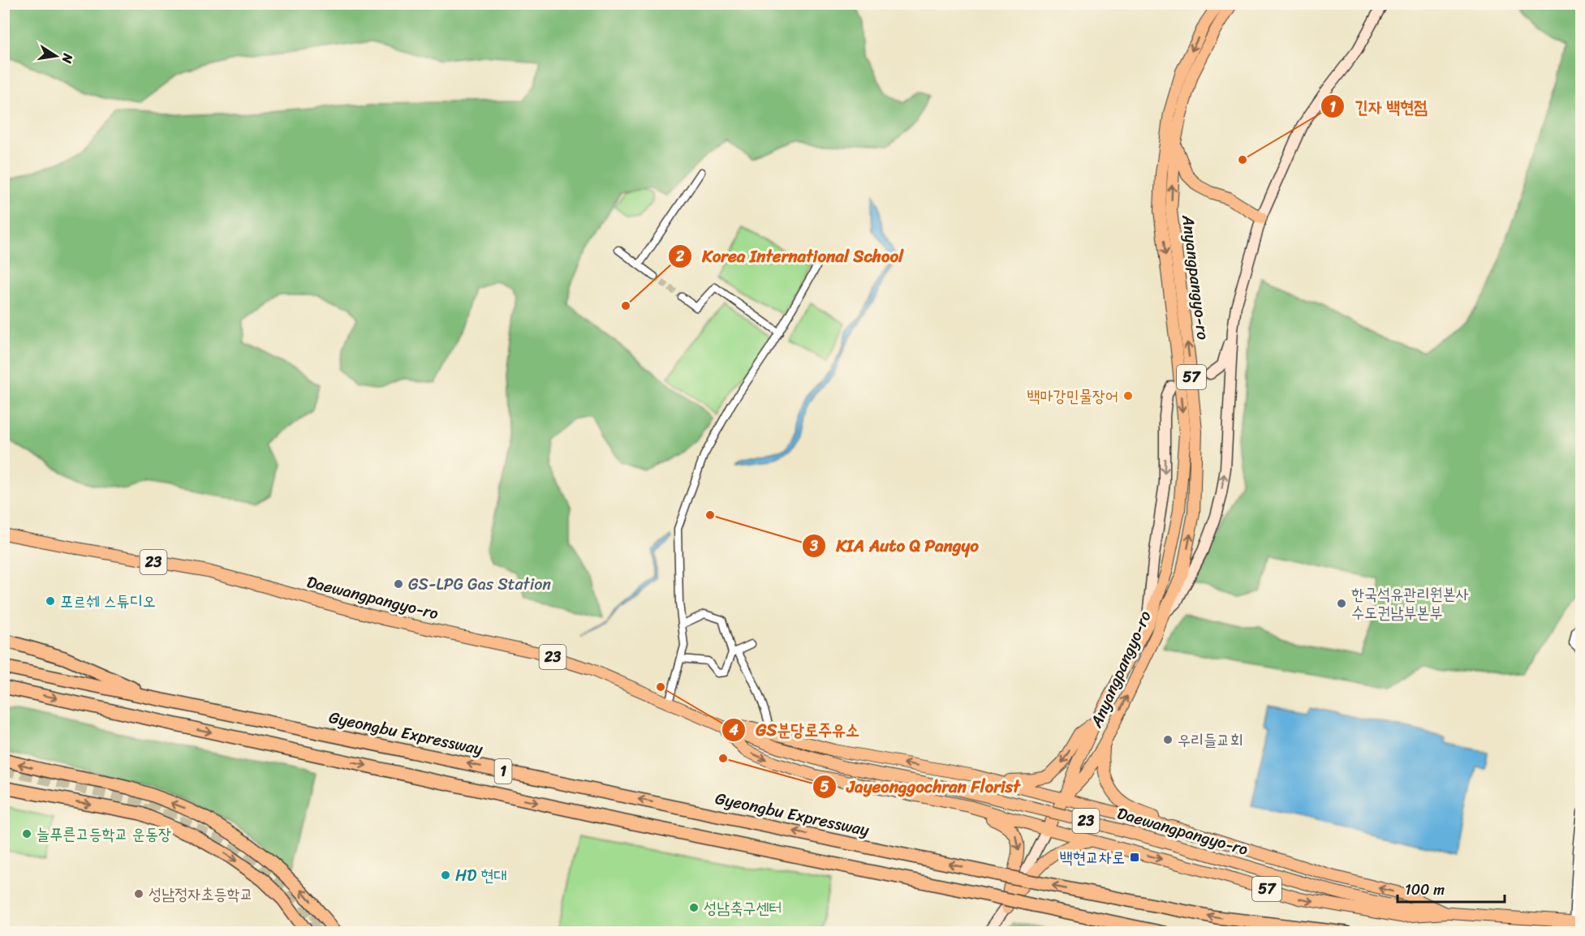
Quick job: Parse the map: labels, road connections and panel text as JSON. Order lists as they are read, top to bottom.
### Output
{
  "streets": {
    "highway": ["Gyeongbu Expressway", "1"],
    "main road": [
      "Anyangpangyo-ro",
      "57",
      "23",
      "Daewangpangyo-ro"
    ]
  },
  "crossings": [
    ["Anyangpangyo-ro", "57"],
    ["Anyangpangyo-ro", "Daewangpangyo-ro"],
    ["57", "Daewangpangyo-ro"]
  ],
  "places": {
    "other": [
      "긴자 백현점",
      "Korea International School",
      "백마강민물장어",
      "KIA Auto Q Pangyo",
      "GS-LPG Gas Station",
      "포르쉐 스튜디오",
      "한국석유관리원본사 수도권남부본부",
      "GS분당로주유소",
      "우리들교회",
      "Jayeonggochran Florist",
      "늘푸른고등학교 운동장",
      "HD 현대",
      "성남정자초등학교",
      "성남축구센터"
    ],
    "transit": ["백현교차로"]
  },
  "scale_bar": "100 m",
  "north": "right"
}
